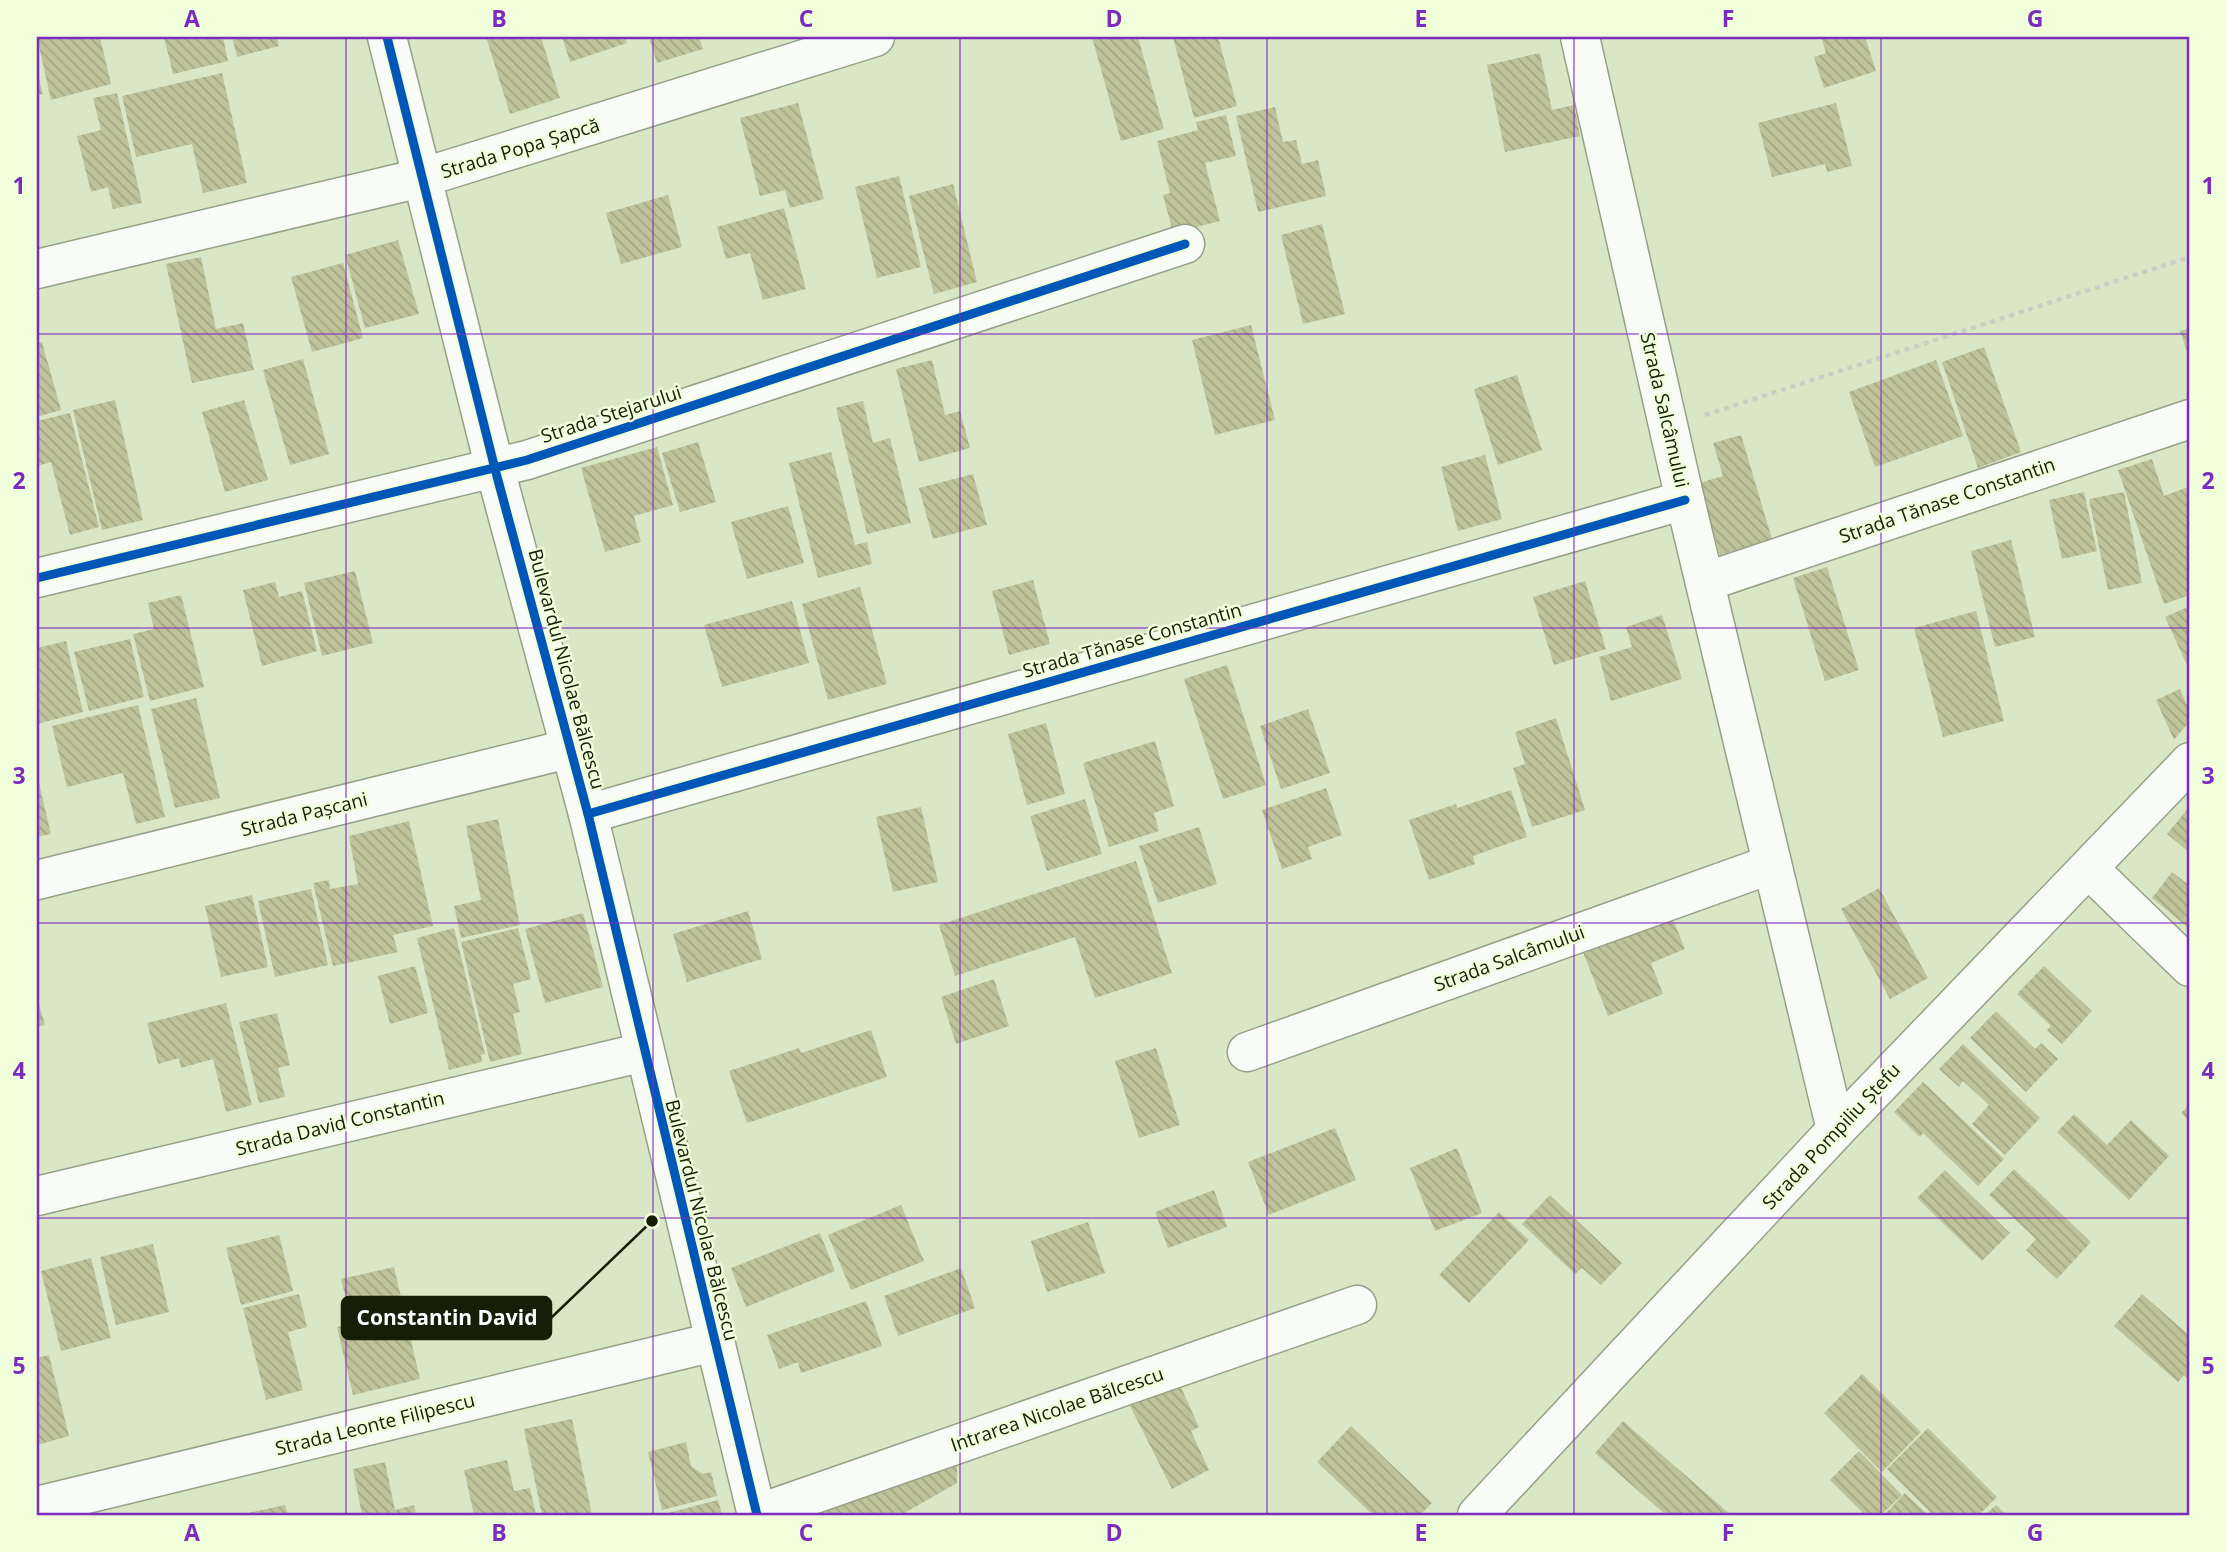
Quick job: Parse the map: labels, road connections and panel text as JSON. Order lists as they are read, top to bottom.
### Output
{
  "streets": {
    "street": [
      "Strada Popa Șapcă",
      "Strada Salcâmului",
      "Strada Stejarului",
      "Strada Tănase Constantin",
      "Bulevardul Nicolae Bălcescu",
      "Strada Pașcani",
      "Strada David Constantin",
      "Strada Pompiliu Ștefu",
      "Intrarea Nicolae Bălcescu",
      "Strada Leonte Filipescu"
    ]
  },
  "crossings": [
    ["Strada Popa Șapcă", "Bulevardul Nicolae Bălcescu"],
    ["Strada Salcâmului", "Strada Tănase Constantin"],
    ["Strada Salcâmului", "Strada Pompiliu Ștefu"],
    ["Strada Stejarului", "Bulevardul Nicolae Bălcescu"],
    ["Strada Tănase Constantin", "Bulevardul Nicolae Bălcescu"],
    ["Bulevardul Nicolae Bălcescu", "Strada Pașcani"],
    ["Bulevardul Nicolae Bălcescu", "Strada David Constantin"],
    ["Bulevardul Nicolae Bălcescu", "Intrarea Nicolae Bălcescu"],
    ["Bulevardul Nicolae Bălcescu", "Strada Leonte Filipescu"]
  ],
  "places": ["Constantin David"],
  "grid": {
    "columns": [
      "A",
      "B",
      "C",
      "D",
      "E",
      "F",
      "G"
    ],
    "rows": [
      "1",
      "2",
      "3",
      "4",
      "5"
    ]
  }
}
